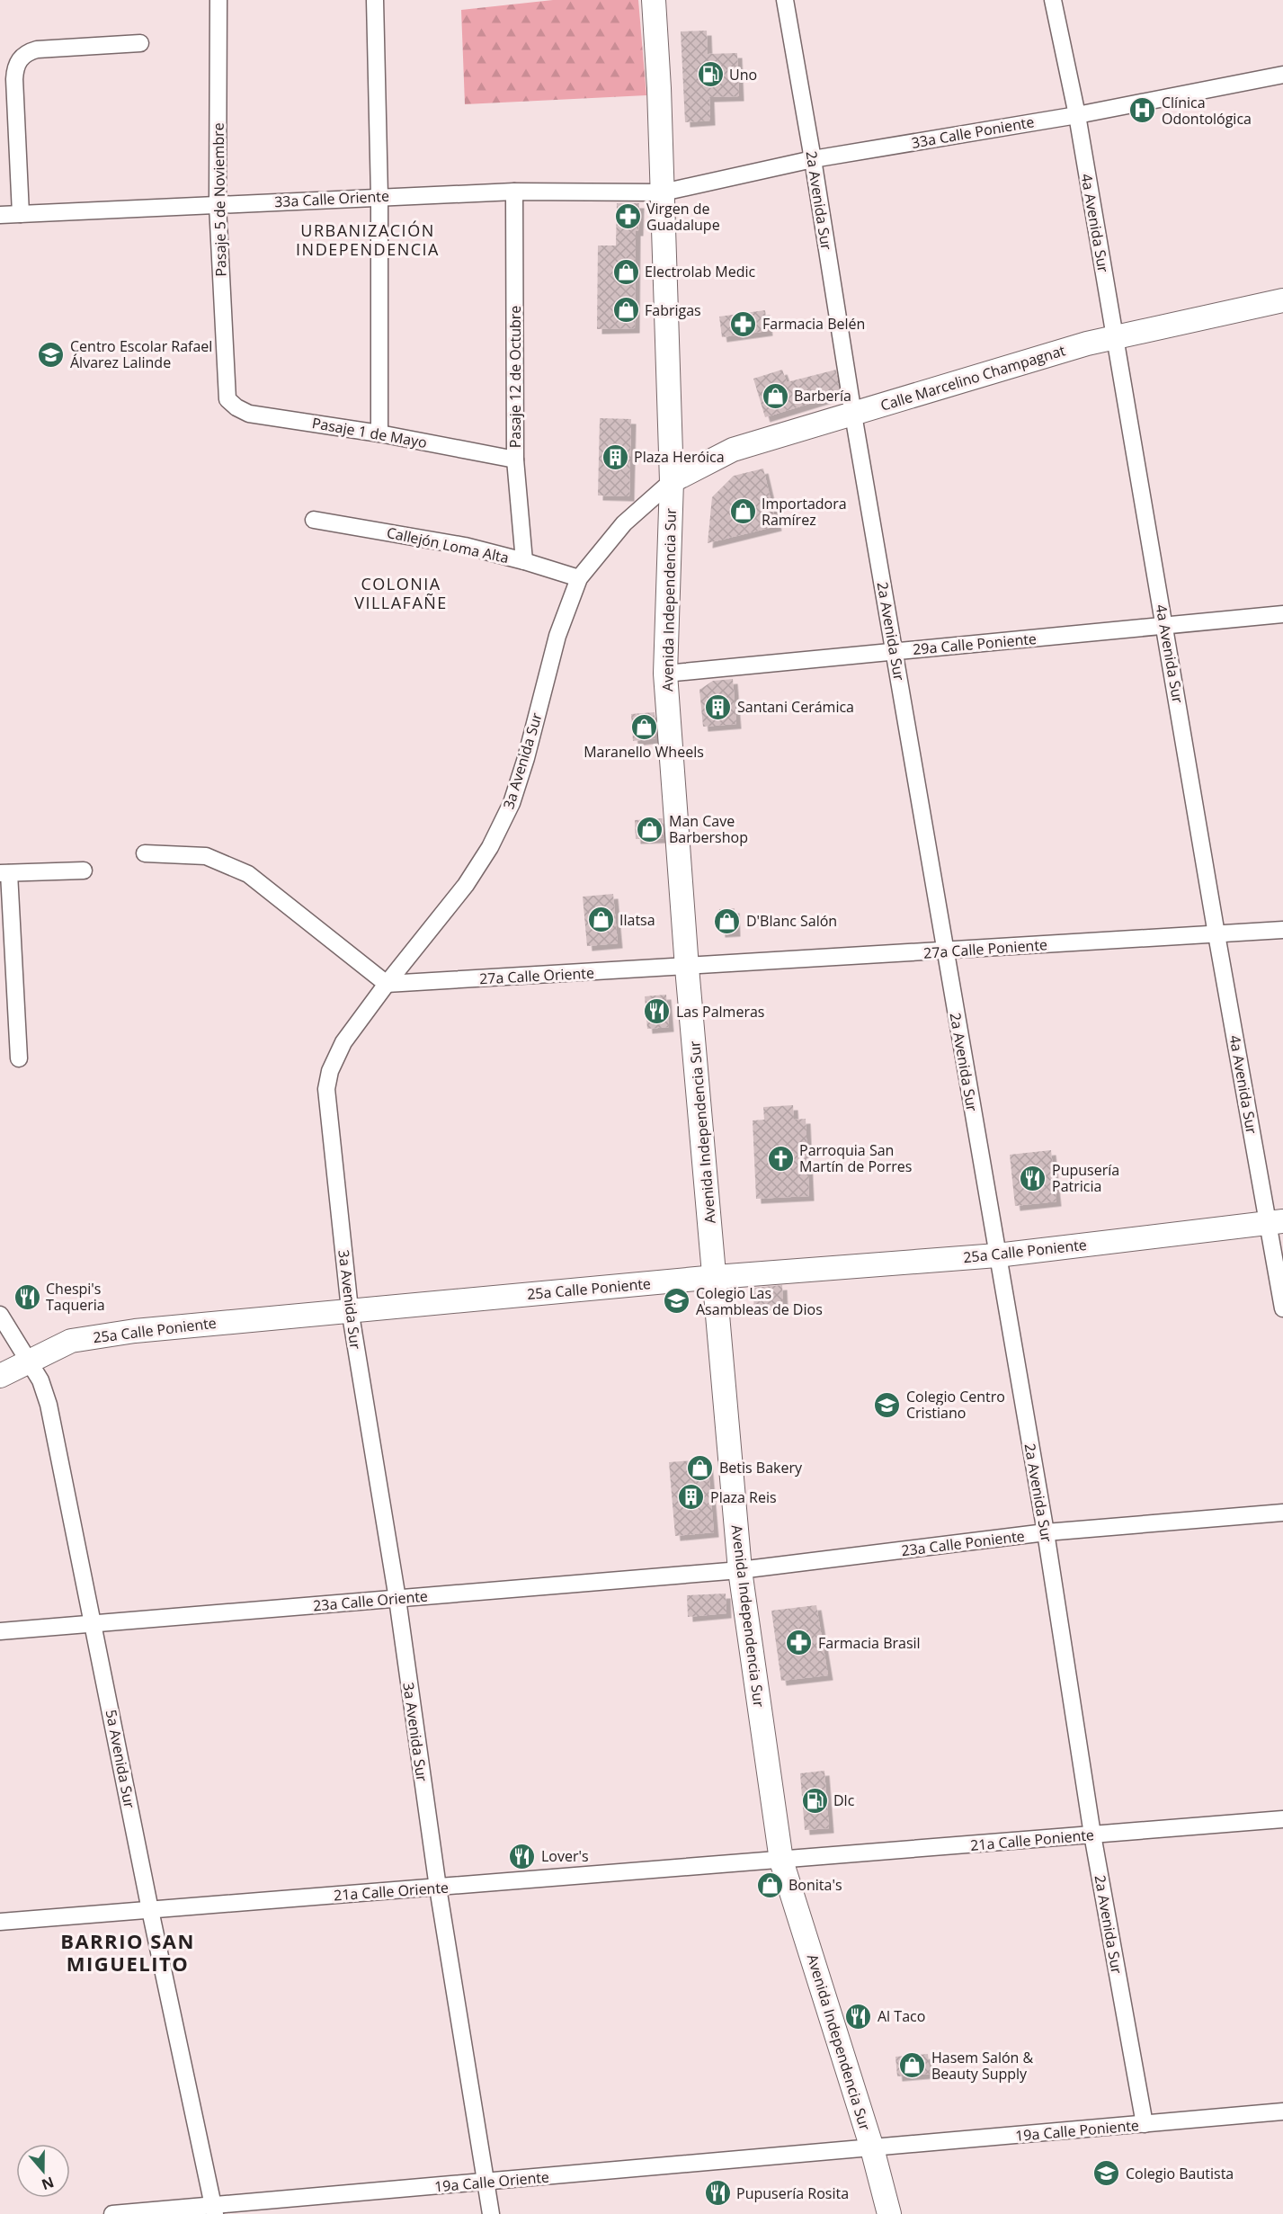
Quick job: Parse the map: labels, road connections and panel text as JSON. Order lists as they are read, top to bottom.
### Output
{
  "streets": {
    "main road": ["Calle Marcelino Champagnat", "Avenida Independencia Sur", "25a Calle Poniente"],
    "street": [
      "33a Calle Poniente",
      "33a Calle Oriente",
      "Pasaje 5 de Noviembre",
      "2a Avenida Sur",
      "4a Avenida Sur",
      "Pasaje 12 de Octubre",
      "Pasaje 1 de Mayo",
      "Callejón Loma Alta",
      "29a Calle Poniente",
      "3a Avenida Sur",
      "27a Calle Poniente",
      "27a Calle Oriente",
      "23a Calle Poniente",
      "23a Calle Oriente",
      "5a Avenida Sur",
      "21a Calle Poniente",
      "21a Calle Oriente",
      "19a Calle Poniente",
      "19a Calle Oriente"
    ]
  },
  "crossings": [
    ["33a Calle Poniente", "33a Calle Oriente"],
    ["33a Calle Poniente", "2a Avenida Sur"],
    ["33a Calle Poniente", "4a Avenida Sur"],
    ["33a Calle Poniente", "Avenida Independencia Sur"],
    ["33a Calle Oriente", "Pasaje 5 de Noviembre"],
    ["33a Calle Oriente", "Pasaje 12 de Octubre"],
    ["33a Calle Oriente", "Avenida Independencia Sur"],
    ["Pasaje 5 de Noviembre", "Pasaje 1 de Mayo"],
    ["2a Avenida Sur", "Calle Marcelino Champagnat"],
    ["2a Avenida Sur", "29a Calle Poniente"],
    ["2a Avenida Sur", "27a Calle Poniente"],
    ["2a Avenida Sur", "25a Calle Poniente"],
    ["2a Avenida Sur", "23a Calle Poniente"],
    ["2a Avenida Sur", "21a Calle Poniente"],
    ["2a Avenida Sur", "19a Calle Poniente"],
    ["4a Avenida Sur", "Calle Marcelino Champagnat"],
    ["4a Avenida Sur", "29a Calle Poniente"],
    ["4a Avenida Sur", "27a Calle Poniente"],
    ["4a Avenida Sur", "25a Calle Poniente"],
    ["Pasaje 12 de Octubre", "Pasaje 1 de Mayo"],
    ["Pasaje 12 de Octubre", "Callejón Loma Alta"],
    ["Calle Marcelino Champagnat", "Avenida Independencia Sur"],
    ["Calle Marcelino Champagnat", "3a Avenida Sur"],
    ["Callejón Loma Alta", "3a Avenida Sur"],
    ["Avenida Independencia Sur", "29a Calle Poniente"],
    ["Avenida Independencia Sur", "3a Avenida Sur"],
    ["Avenida Independencia Sur", "27a Calle Poniente"],
    ["Avenida Independencia Sur", "27a Calle Oriente"],
    ["Avenida Independencia Sur", "25a Calle Poniente"],
    ["Avenida Independencia Sur", "23a Calle Poniente"],
    ["Avenida Independencia Sur", "23a Calle Oriente"],
    ["Avenida Independencia Sur", "21a Calle Poniente"],
    ["Avenida Independencia Sur", "21a Calle Oriente"],
    ["Avenida Independencia Sur", "19a Calle Poniente"],
    ["Avenida Independencia Sur", "19a Calle Oriente"],
    ["3a Avenida Sur", "27a Calle Oriente"],
    ["3a Avenida Sur", "25a Calle Poniente"],
    ["3a Avenida Sur", "23a Calle Oriente"],
    ["3a Avenida Sur", "21a Calle Oriente"],
    ["3a Avenida Sur", "19a Calle Oriente"],
    ["27a Calle Poniente", "27a Calle Oriente"],
    ["25a Calle Poniente", "5a Avenida Sur"],
    ["23a Calle Poniente", "23a Calle Oriente"],
    ["23a Calle Oriente", "5a Avenida Sur"],
    ["5a Avenida Sur", "21a Calle Oriente"],
    ["5a Avenida Sur", "19a Calle Oriente"],
    ["21a Calle Poniente", "21a Calle Oriente"],
    ["19a Calle Poniente", "19a Calle Oriente"]
  ],
  "districts": ["URBANIZACIÓN INDEPENDENCIA", "COLONIA VILLAFAÑE", "BARRIO SAN MIGUELITO"],
  "places": {
    "fuel station": ["Uno", "Dlc"],
    "hospital": ["Clínica Odontológica"],
    "pharmacy": ["Virgen de Guadalupe", "Farmacia Belén", "Farmacia Brasil"],
    "shop": [
      "Electrolab Medic",
      "Fabrigas",
      "Barbería",
      "Importadora Ramírez",
      "Maranello Wheels",
      "Man Cave Barbershop",
      "Ilatsa",
      "D'Blanc Salón",
      "Betis Bakery",
      "Bonita's",
      "Hasem Salón & Beauty Supply"
    ],
    "school or university": [
      "Centro Escolar Rafael Álvarez Lalinde",
      "Colegio Las Asambleas de Dios",
      "Colegio Centro Cristiano",
      "Colegio Bautista"
    ],
    "building": ["Plaza Heróica", "Santani Cerámica", "Plaza Reis"],
    "restaurant": [
      "Las Palmeras",
      "Pupusería Patricia",
      "Chespi's Taqueria",
      "Lover's",
      "Al Taco",
      "Pupusería Rosita"
    ],
    "church": ["Parroquia San Martín de Porres"]
  },
  "north": "bottom"
}
